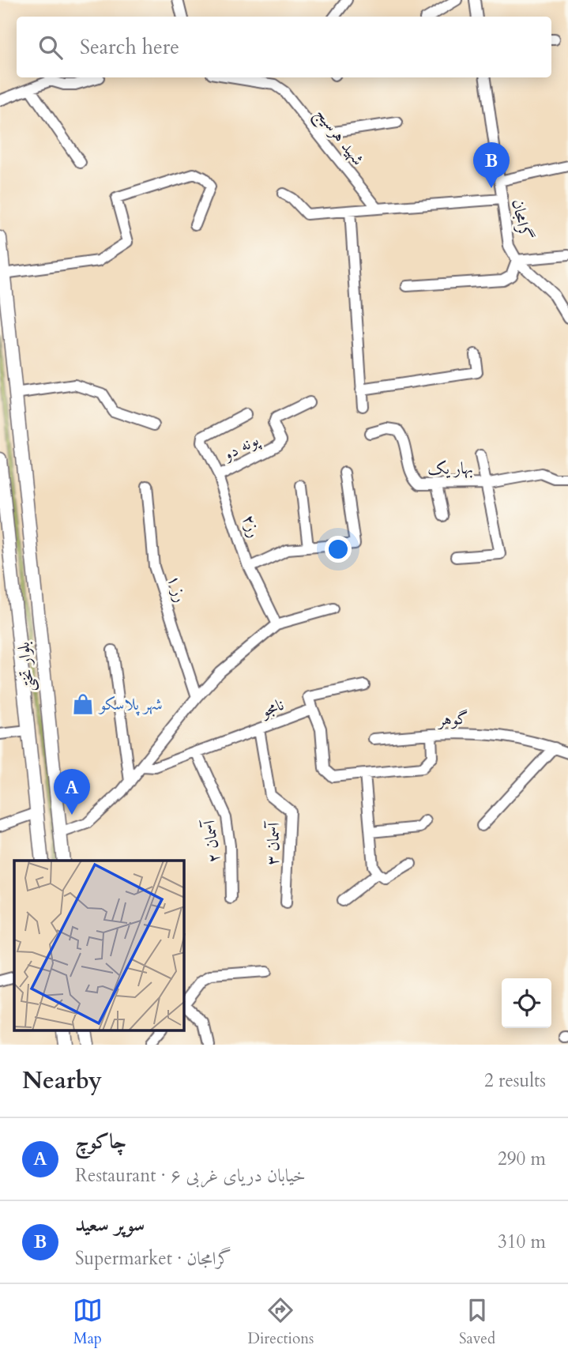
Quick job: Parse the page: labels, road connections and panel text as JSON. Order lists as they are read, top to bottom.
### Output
{
  "streets": {
    "main road": ["بلوار تختی"],
    "street": [
      "شهید هرسیج",
      "گرامجان",
      "پونه دو",
      "بهار یک",
      "رز۲",
      "رز ۱",
      "نامجو",
      "گوهر",
      "آسمان ۲",
      "آسمان ۳"
    ]
  },
  "crossings": [
    ["پونه دو", "رز۲"],
    ["نامجو", "آسمان ۲"],
    ["نامجو", "آسمان ۳"]
  ],
  "places": {
    "shop": ["شهر پلاسکو"]
  },
  "page": {
    "search": "Search here",
    "pins": ["B", "A"],
    "heading": ["Nearby", "2 results"],
    "list": [
      {
        "mark": "A",
        "name": "چاکوچ",
        "note": "Restaurant · خیابان دریای غربی ۶",
        "value": "290 m"
      },
      {
        "mark": "B",
        "name": "سوپر سعید",
        "note": "Supermarket · گرامجان",
        "value": "310 m"
      }
    ],
    "nav": ["Map", "Directions", "Saved"]
  }
}
